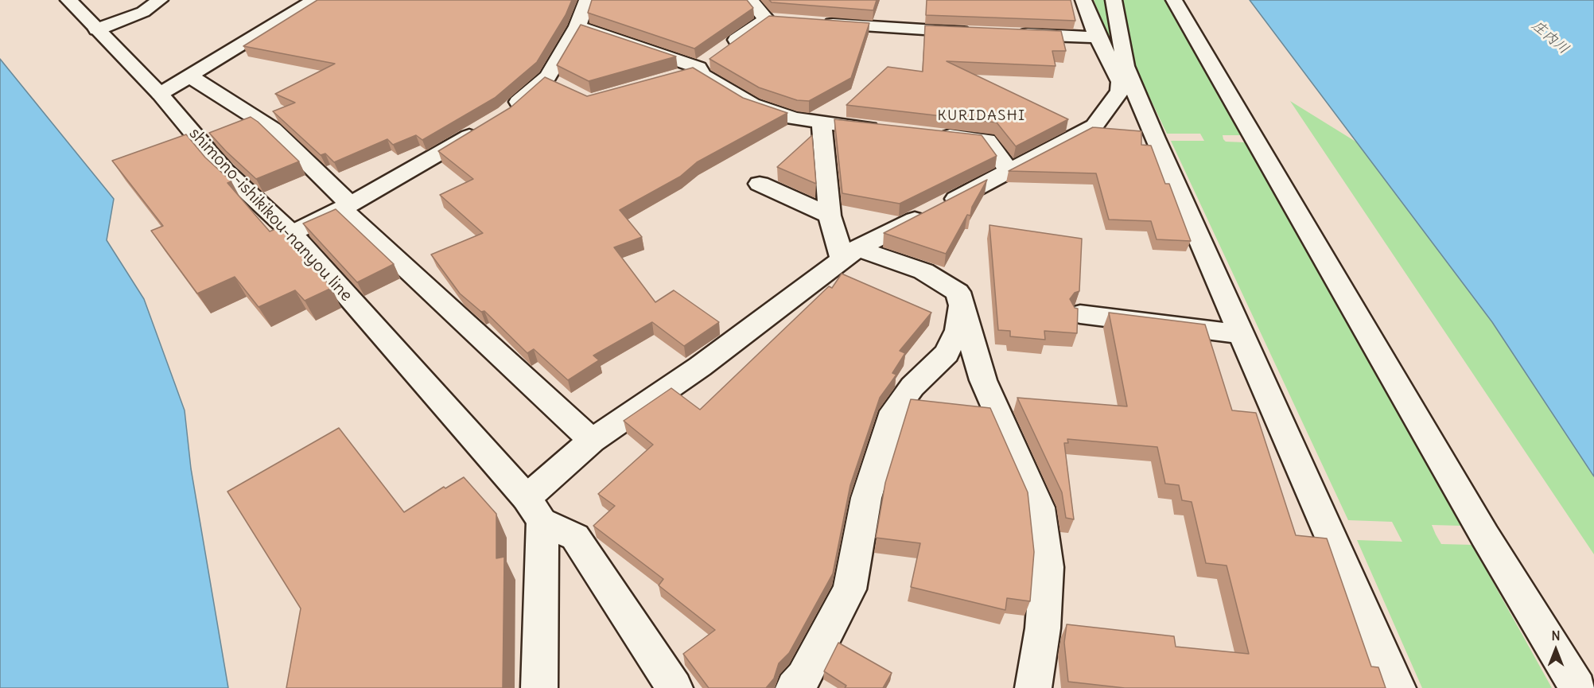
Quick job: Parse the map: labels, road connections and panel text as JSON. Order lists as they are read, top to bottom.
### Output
{
  "streets": {
    "street": ["shimono-ishikikou-nanyou line"]
  },
  "districts": ["KURIDASHI"],
  "water": ["庄内川"],
  "north": "top"
}
